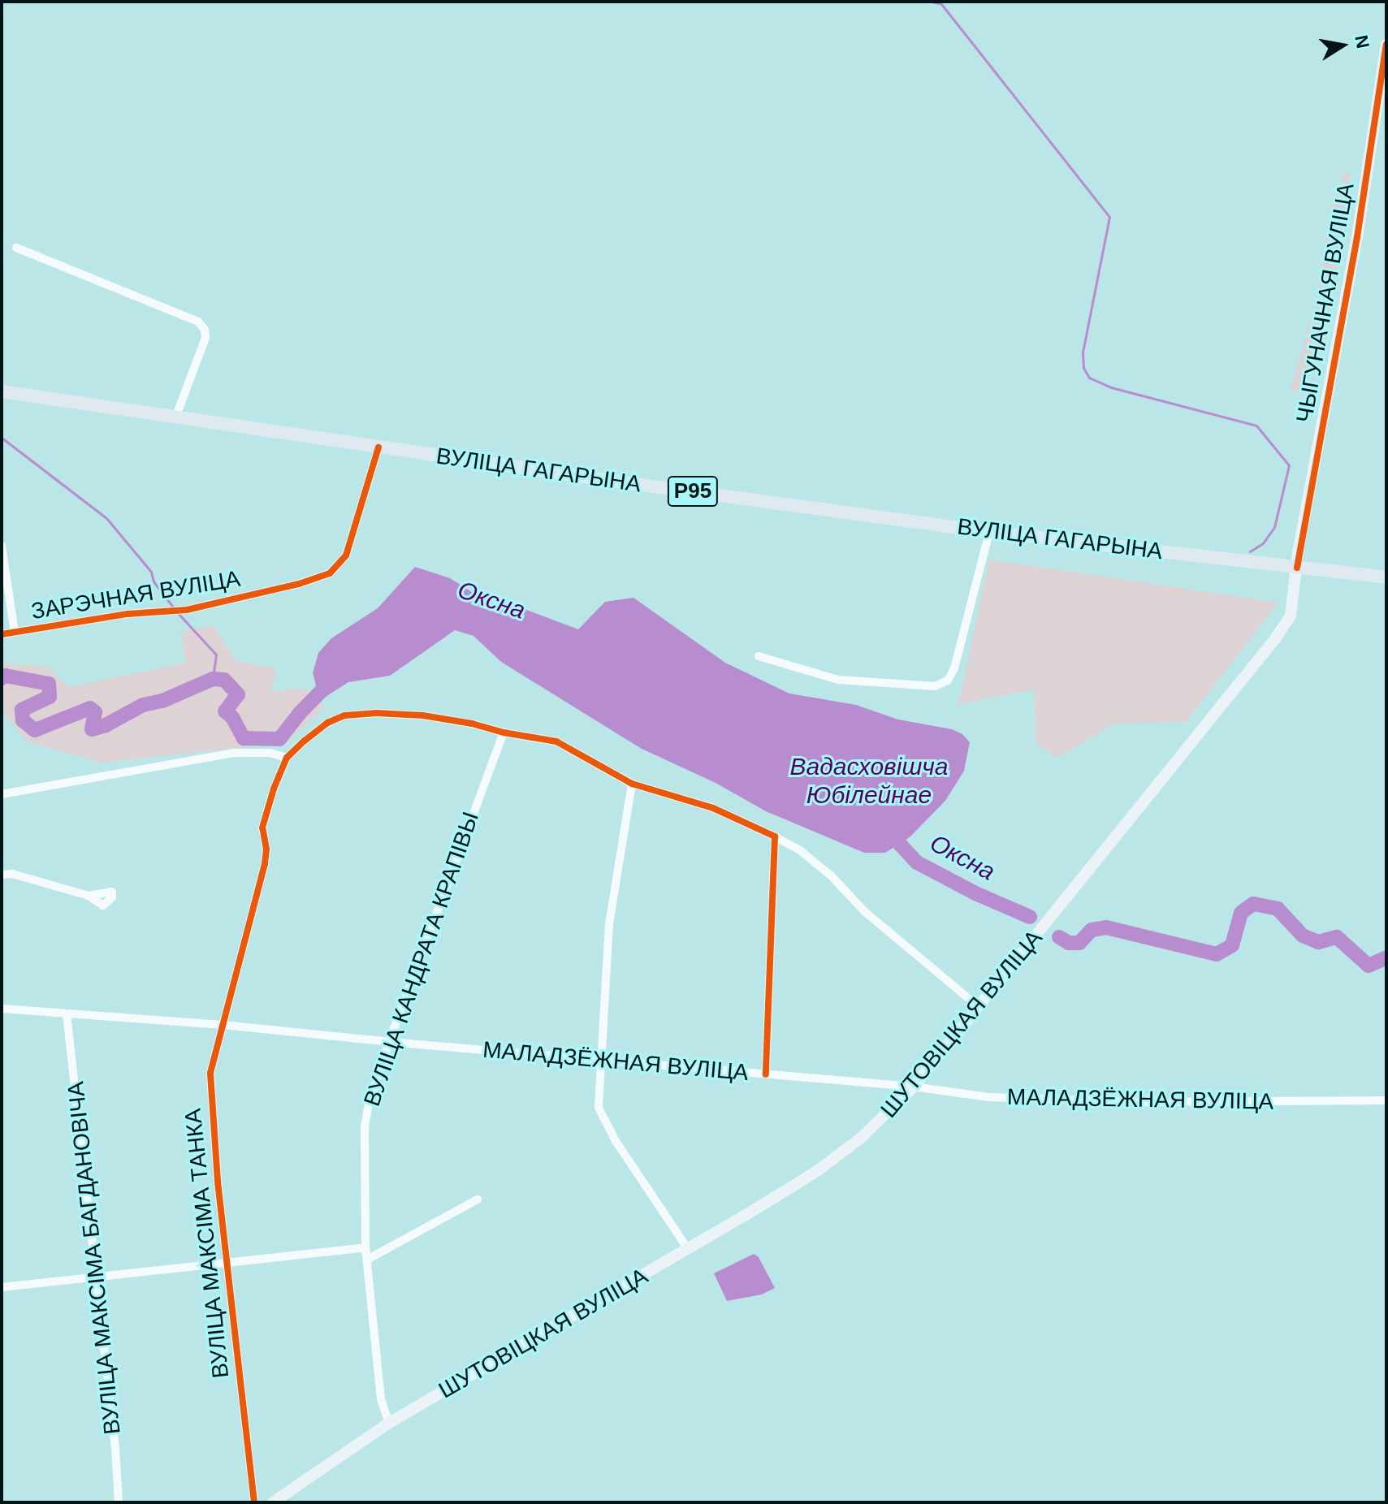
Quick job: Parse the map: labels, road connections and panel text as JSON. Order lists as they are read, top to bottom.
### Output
{
  "streets": {
    "main road": [
      "ЧЫГУНАЧНАЯ ВУЛІЦА",
      "ВУЛІЦА ГАГАРЫНА",
      "Р95",
      "ШУТОВІЦКАЯ ВУЛІЦА"
    ],
    "street": [
      "ЗАРЭЧНАЯ ВУЛІЦА",
      "ВУЛІЦА КАНДРАТА КРАПІВЫ",
      "МАЛАДЗЁЖНАЯ ВУЛІЦА",
      "ВУЛІЦА МАКСІМА ТАНКА",
      "ВУЛІЦА МАКСІМА БАГДАНОВІЧА"
    ]
  },
  "crossings": [
    ["ЧЫГУНАЧНАЯ ВУЛІЦА", "ВУЛІЦА ГАГАРЫНА"],
    ["ЧЫГУНАЧНАЯ ВУЛІЦА", "ШУТОВІЦКАЯ ВУЛІЦА"],
    ["ВУЛІЦА ГАГАРЫНА", "ЗАРЭЧНАЯ ВУЛІЦА"],
    ["ВУЛІЦА ГАГАРЫНА", "ШУТОВІЦКАЯ ВУЛІЦА"],
    ["ВУЛІЦА КАНДРАТА КРАПІВЫ", "ШУТОВІЦКАЯ ВУЛІЦА"],
    ["ВУЛІЦА КАНДРАТА КРАПІВЫ", "МАЛАДЗЁЖНАЯ ВУЛІЦА"],
    ["ШУТОВІЦКАЯ ВУЛІЦА", "МАЛАДЗЁЖНАЯ ВУЛІЦА"],
    ["МАЛАДЗЁЖНАЯ ВУЛІЦА", "ВУЛІЦА МАКСІМА ТАНКА"],
    ["МАЛАДЗЁЖНАЯ ВУЛІЦА", "ВУЛІЦА МАКСІМА БАГДАНОВІЧА"]
  ],
  "water": ["Оксна", "Вадасховішча Юбілейнае"],
  "north": "right"
}
